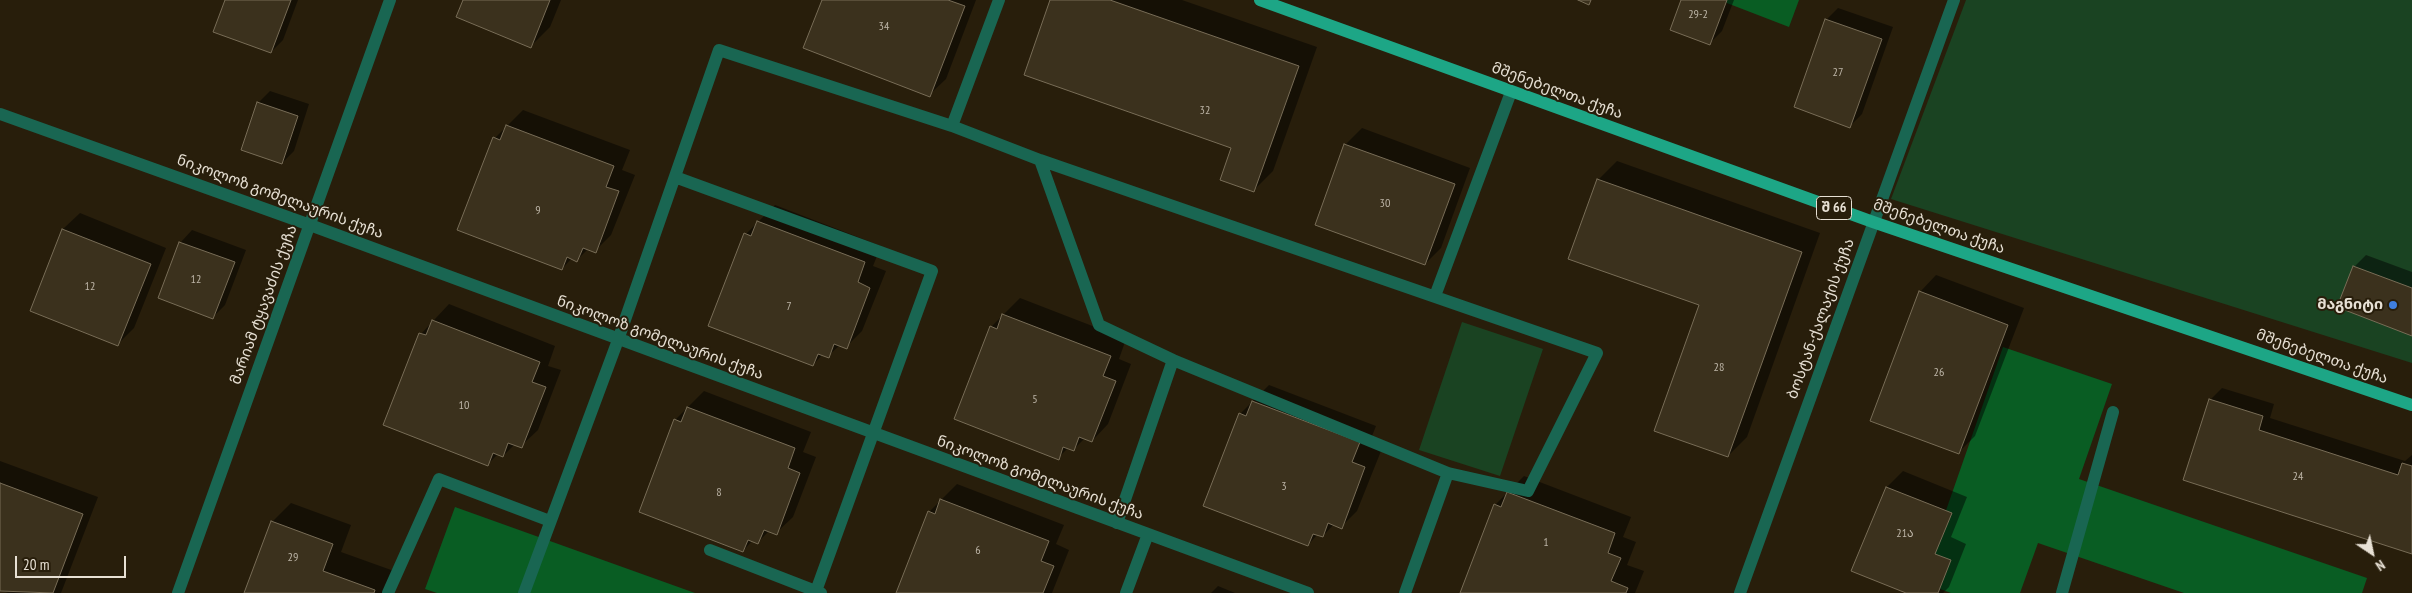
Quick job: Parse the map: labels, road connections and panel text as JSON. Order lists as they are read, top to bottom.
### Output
{
  "streets": {
    "main road": ["მშენებელთა ქუჩა", "შ 66"],
    "street": ["ნიკოლოზ გომელაურის ქუჩა", "მარიამ ტყავაძის ქუჩა", "ბოსტან-ქალაქის ქუჩა"]
  },
  "crossings": [
    ["მშენებელთა ქუჩა", "ბოსტან-ქალაქის ქუჩა"],
    ["ნიკოლოზ გომელაურის ქუჩა", "მარიამ ტყავაძის ქუჩა"]
  ],
  "places": ["მაგნიტი"],
  "house_numbers": [
    "29-2",
    "34",
    "27",
    "32",
    "30",
    "9",
    "12",
    "12",
    "7",
    "28",
    "26",
    "5",
    "10",
    "24",
    "3",
    "8",
    "21ა",
    "1",
    "6",
    "29"
  ],
  "scale_bar": "20 m",
  "north": "bottom right"
}
